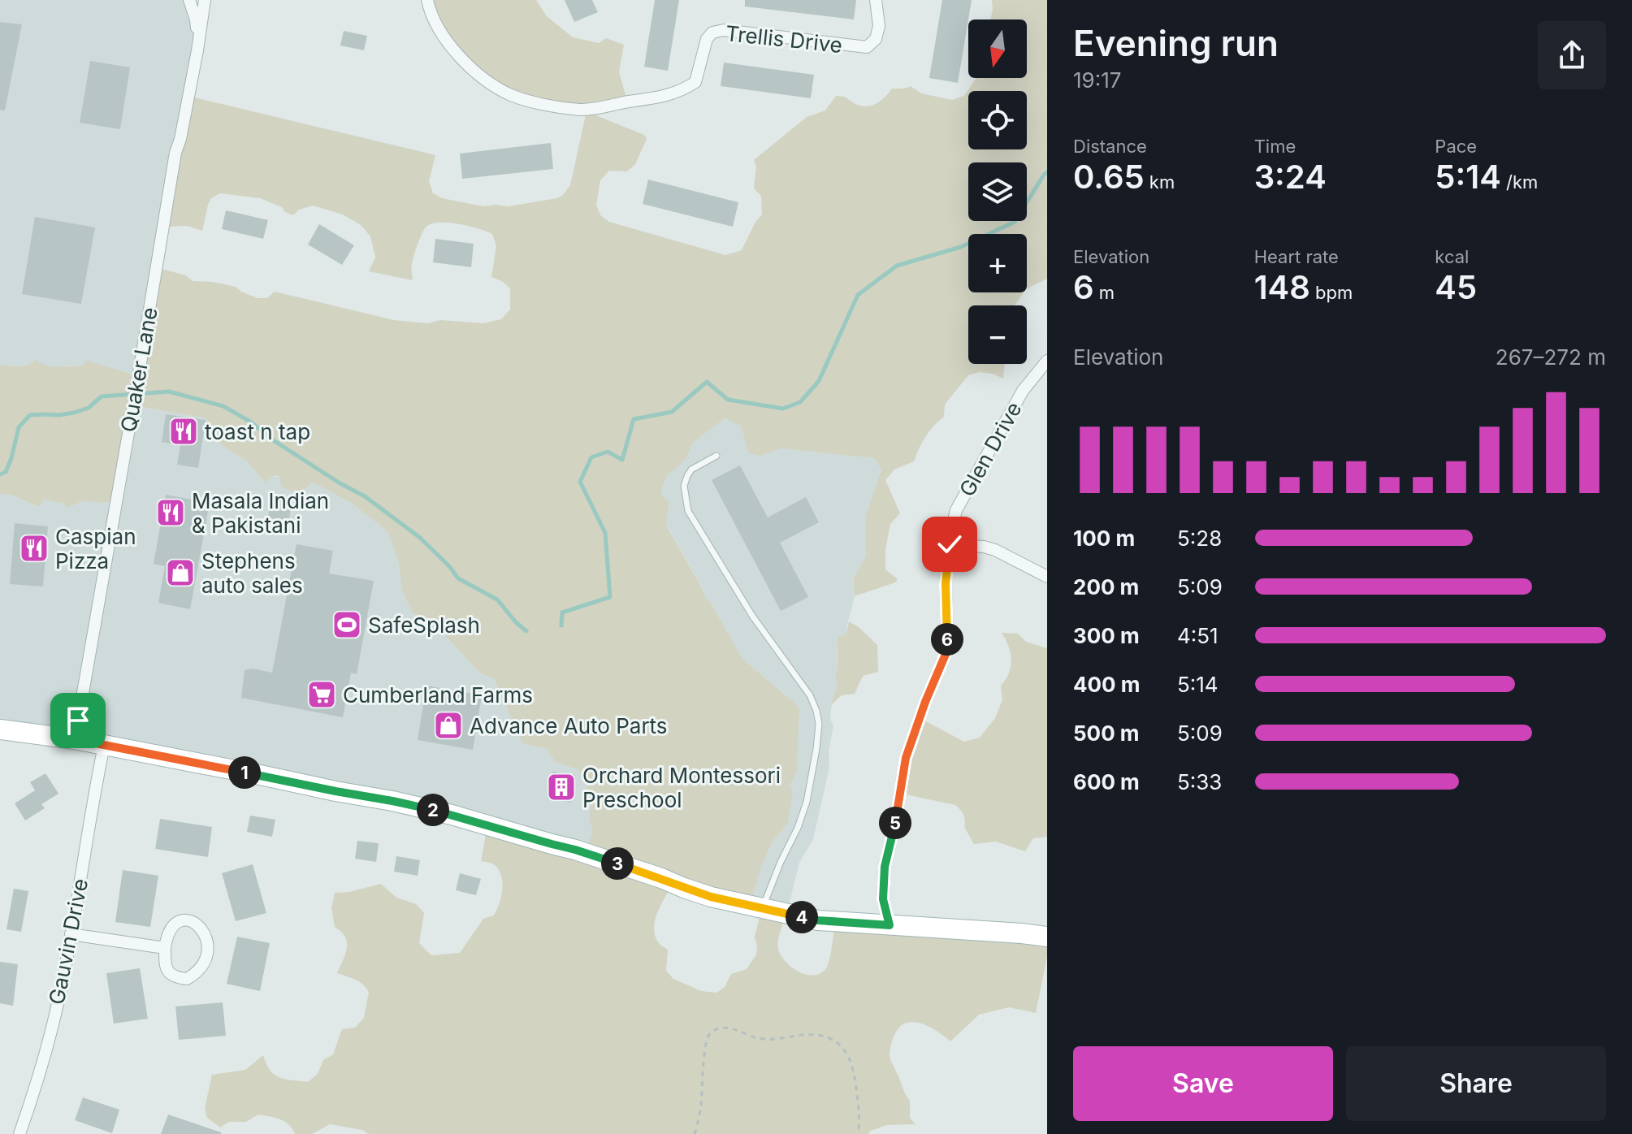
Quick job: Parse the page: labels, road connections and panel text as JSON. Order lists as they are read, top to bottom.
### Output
{
  "streets": {
    "street": [
      "Trellis Drive",
      "Quaker Lane",
      "Glen Drive",
      "Gauvin Drive"
    ]
  },
  "places": {
    "restaurant": ["toast n tap", "Masala Indian & Pakistani", "Caspian Pizza"],
    "shop": ["Stephens auto sales", "Advance Auto Parts"],
    "sports": ["SafeSplash"],
    "supermarket": ["Cumberland Farms"],
    "building": ["Orchard Montessori Preschool"]
  },
  "north": "bottom",
  "page": {
    "heading": ["Evening run", "19:17"],
    "map_buttons": ["+", "−"],
    "stats": [
      ["Distance", "0.65 km"],
      ["Time", "3:24"],
      ["Pace", "5:14 /km"],
      ["Elevation", "6 m"],
      ["Heart rate", "148 bpm"],
      ["kcal", "45"]
    ],
    "chart": ["Elevation", "267–272 m"],
    "list": [
      {
        "name": "100 m",
        "note": "5:28"
      },
      {
        "name": "200 m",
        "note": "5:09"
      },
      {
        "name": "300 m",
        "note": "4:51"
      },
      {
        "name": "400 m",
        "note": "5:14"
      },
      {
        "name": "500 m",
        "note": "5:09"
      },
      {
        "name": "600 m",
        "note": "5:33"
      }
    ],
    "pins": [
      "6",
      "1",
      "2",
      "5",
      "3",
      "4"
    ],
    "buttons": ["Save", "Share"]
  }
}
